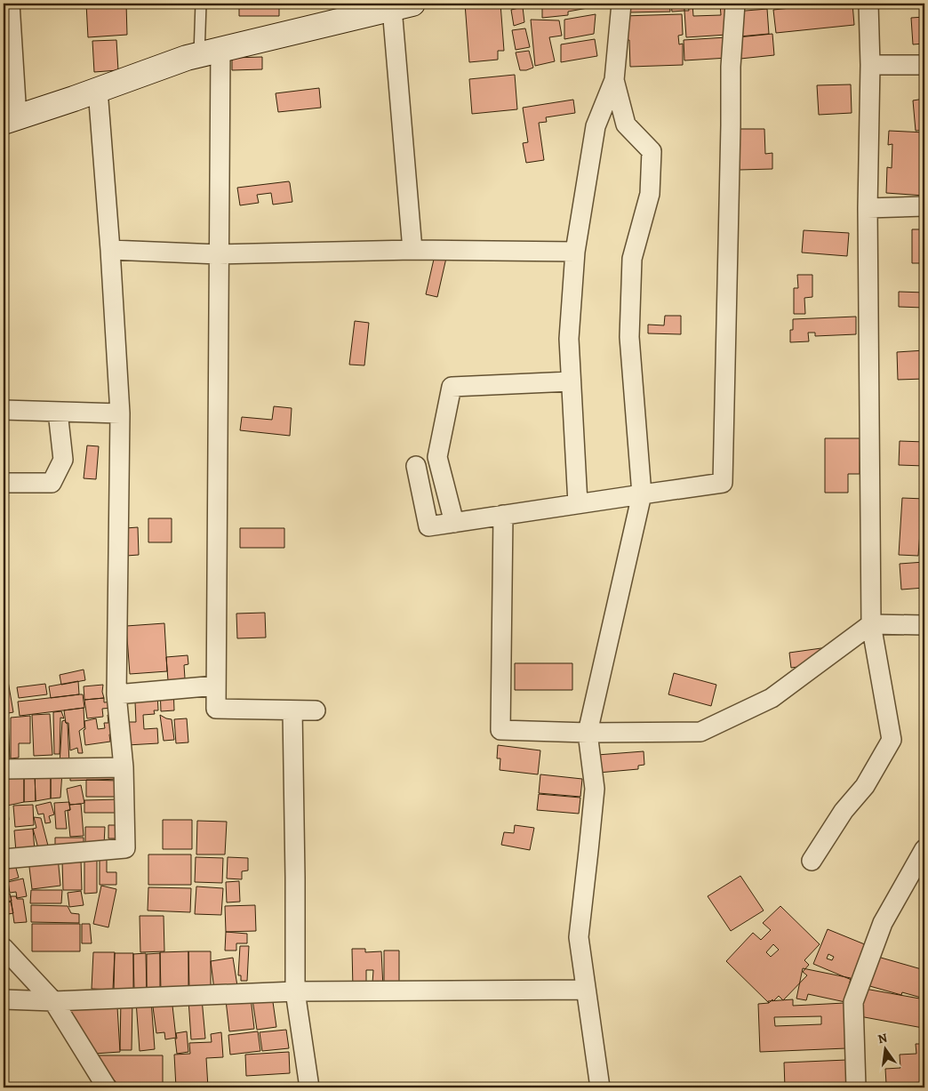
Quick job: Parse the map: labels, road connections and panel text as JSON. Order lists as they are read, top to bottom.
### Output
{
  "north": "top"
}
